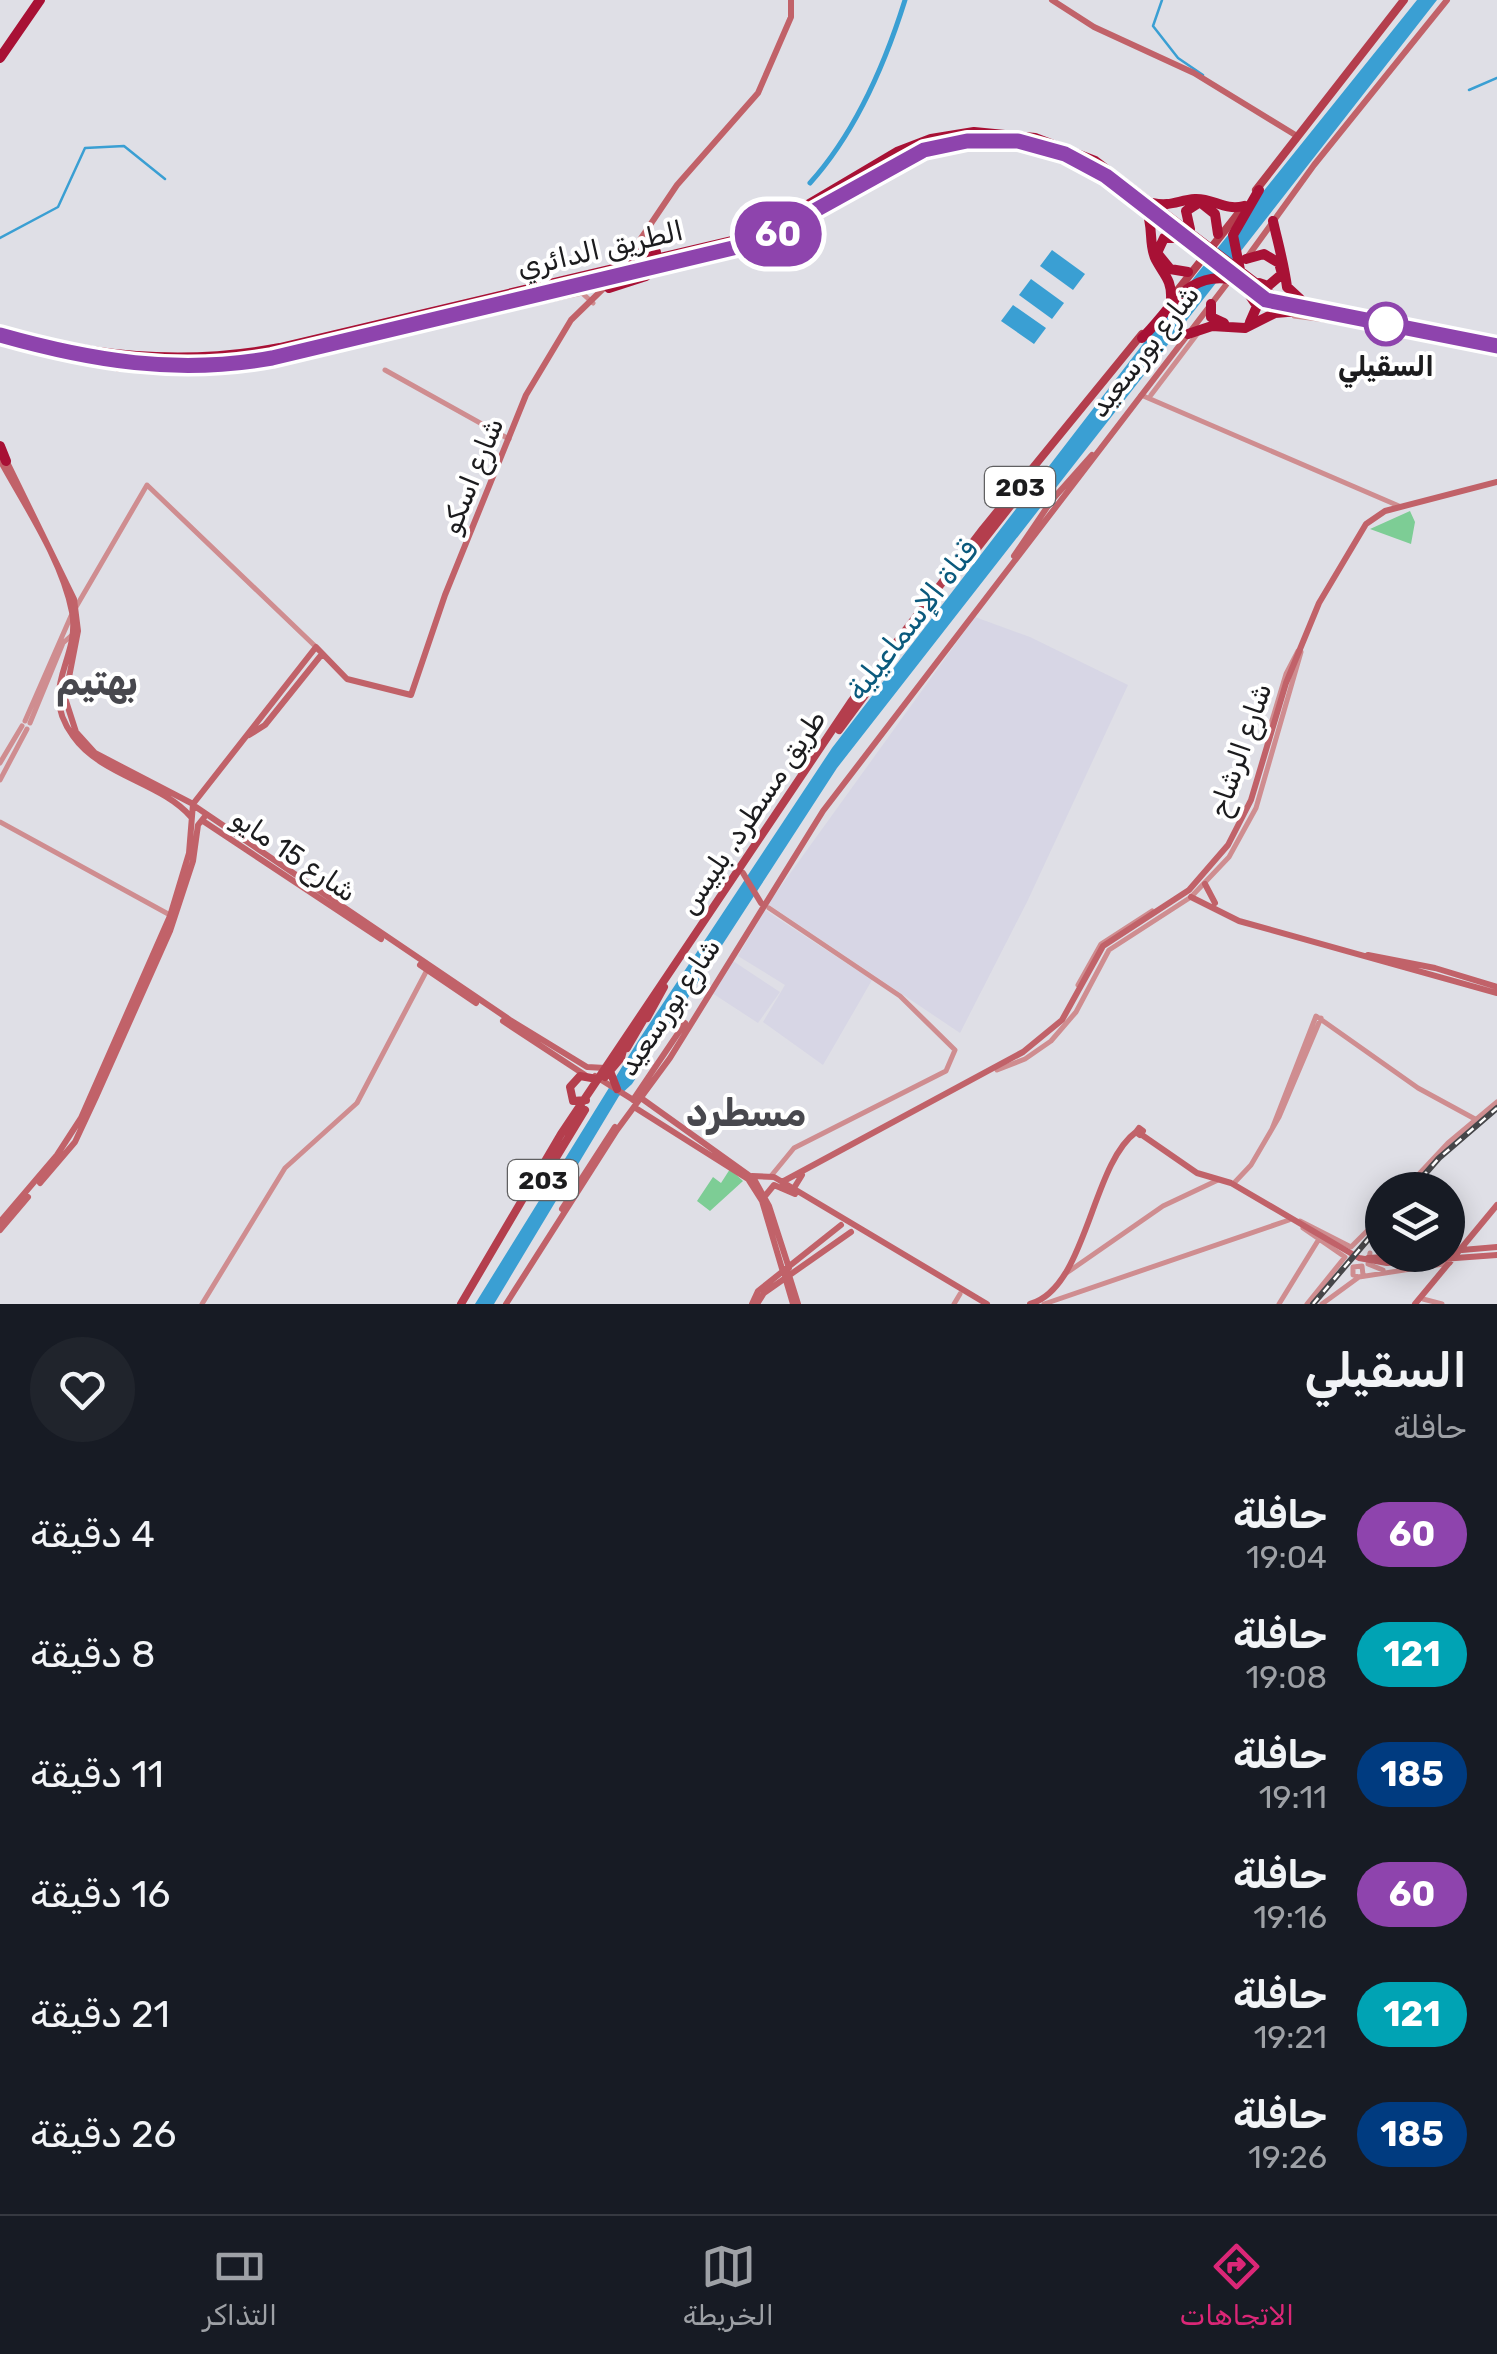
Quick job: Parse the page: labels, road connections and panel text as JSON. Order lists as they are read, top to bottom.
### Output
{
  "streets": {
    "highway": ["الطريق الدائري"],
    "main road": [
      "شارع بورسعيد",
      "شارع اسكو",
      "203",
      "شارع الرشاح",
      "طريق مسطرد, بلبيس",
      "شارع 15 مايو"
    ]
  },
  "crossings": [
    ["الطريق الدائري", "شارع اسكو"],
    ["203", "طريق مسطرد, بلبيس"],
    ["203", "شارع 15 مايو"]
  ],
  "districts": ["بهتيم", "مسطرد"],
  "water": ["قناة الإسماعيلية"],
  "places": ["السقيلي"],
  "lines": ["bus line 60"],
  "page": {
    "on_map": "60",
    "heading": ["السقيلي", "حافلة"],
    "list": [
      {
        "mark": "60",
        "name": "حافلة",
        "note": "19:04",
        "value": "4 دقيقة"
      },
      {
        "mark": "121",
        "name": "حافلة",
        "note": "19:08",
        "value": "8 دقيقة"
      },
      {
        "mark": "185",
        "name": "حافلة",
        "note": "19:11",
        "value": "11 دقيقة"
      },
      {
        "mark": "60",
        "name": "حافلة",
        "note": "19:16",
        "value": "16 دقيقة"
      },
      {
        "mark": "121",
        "name": "حافلة",
        "note": "19:21",
        "value": "21 دقيقة"
      },
      {
        "mark": "185",
        "name": "حافلة",
        "note": "19:26",
        "value": "26 دقيقة"
      }
    ],
    "tabs": ["الاتجاهات", "الخريطة", "التذاكر"]
  }
}
